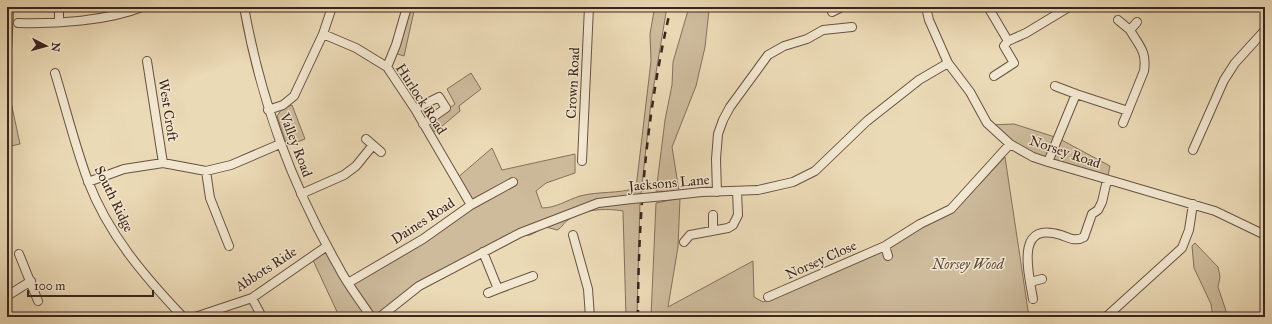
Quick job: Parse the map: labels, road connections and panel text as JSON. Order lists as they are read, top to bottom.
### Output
{
  "streets": {
    "street": [
      "Crown Road",
      "Hurlock Road",
      "West Croft",
      "Valley Road",
      "Norsey Road",
      "Jacksons Lane",
      "South Ridge",
      "Daines Road",
      "Norsey Close",
      "Abbots Ride"
    ]
  },
  "crossings": [
    ["Hurlock Road", "Daines Road"],
    ["Valley Road", "Daines Road"],
    ["Valley Road", "Abbots Ride"],
    ["Norsey Road", "Jacksons Lane"],
    ["Norsey Road", "Norsey Close"]
  ],
  "parks": ["Norsey Wood"],
  "scale_bar": "100 m",
  "north": "right"
}
